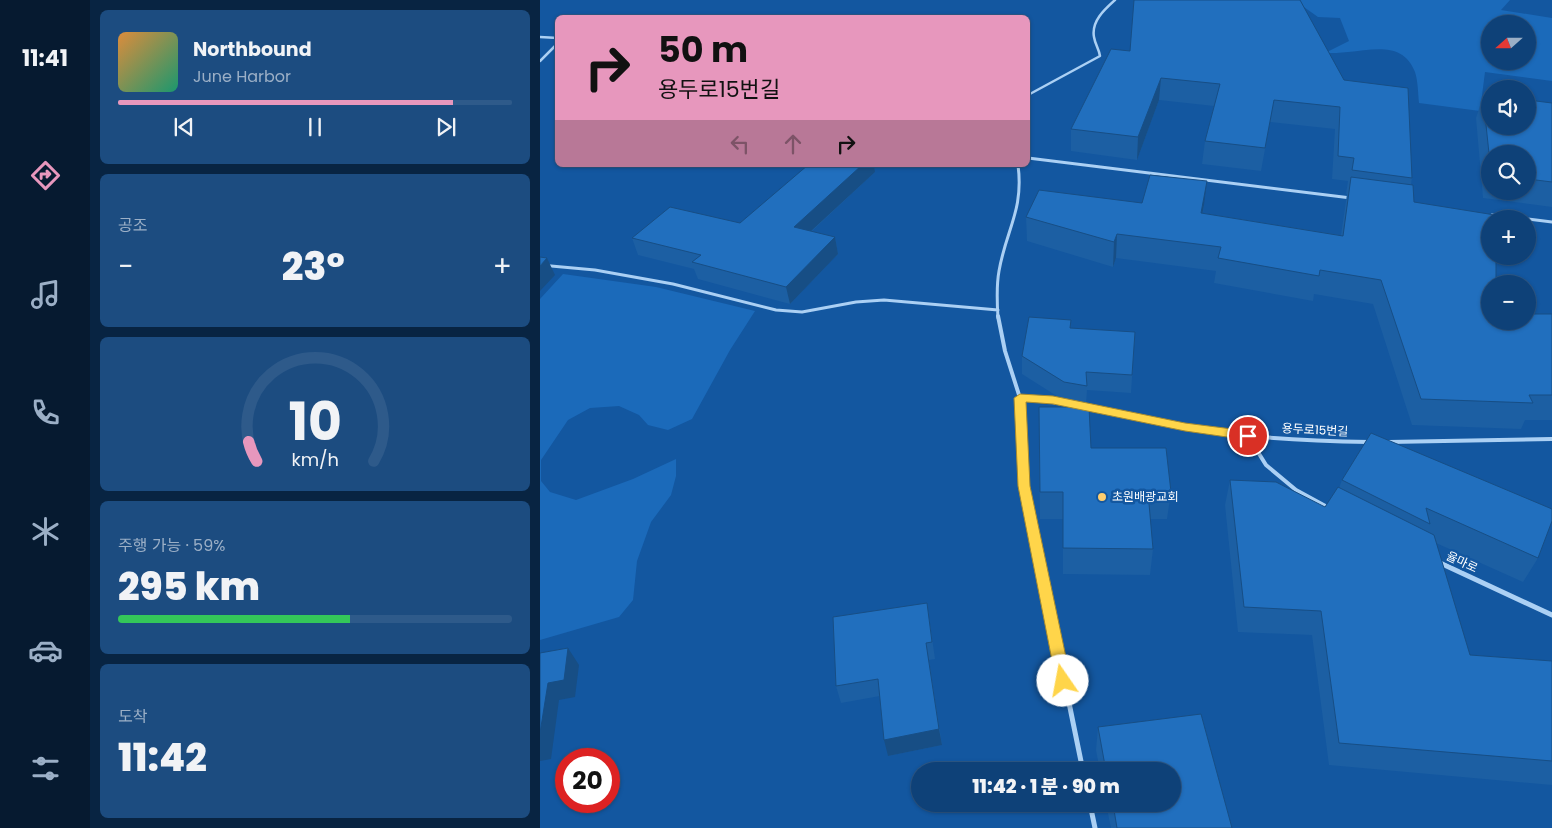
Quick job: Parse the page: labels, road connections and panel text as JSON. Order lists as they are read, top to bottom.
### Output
{
  "streets": {
    "lane": ["용두로15번길", "율마로"]
  },
  "places": ["초원배광교회"],
  "north": "left",
  "page": {
    "tabs": "11:41",
    "map_buttons": ["+", "−"],
    "turn": ["50 m", "용두로15번길"],
    "song": ["Northbound", "June Harbor"],
    "tile": [
      "공조",
      ["주행 가능 · 59%", "295 km"],
      ["도착", "11:42"]
    ],
    "heat": ["−", "23°", "+"],
    "limit": "20",
    "trip": "11:42 · 1 분 · 90 m",
    "gauge": ["10", "km/h"]
  }
}
